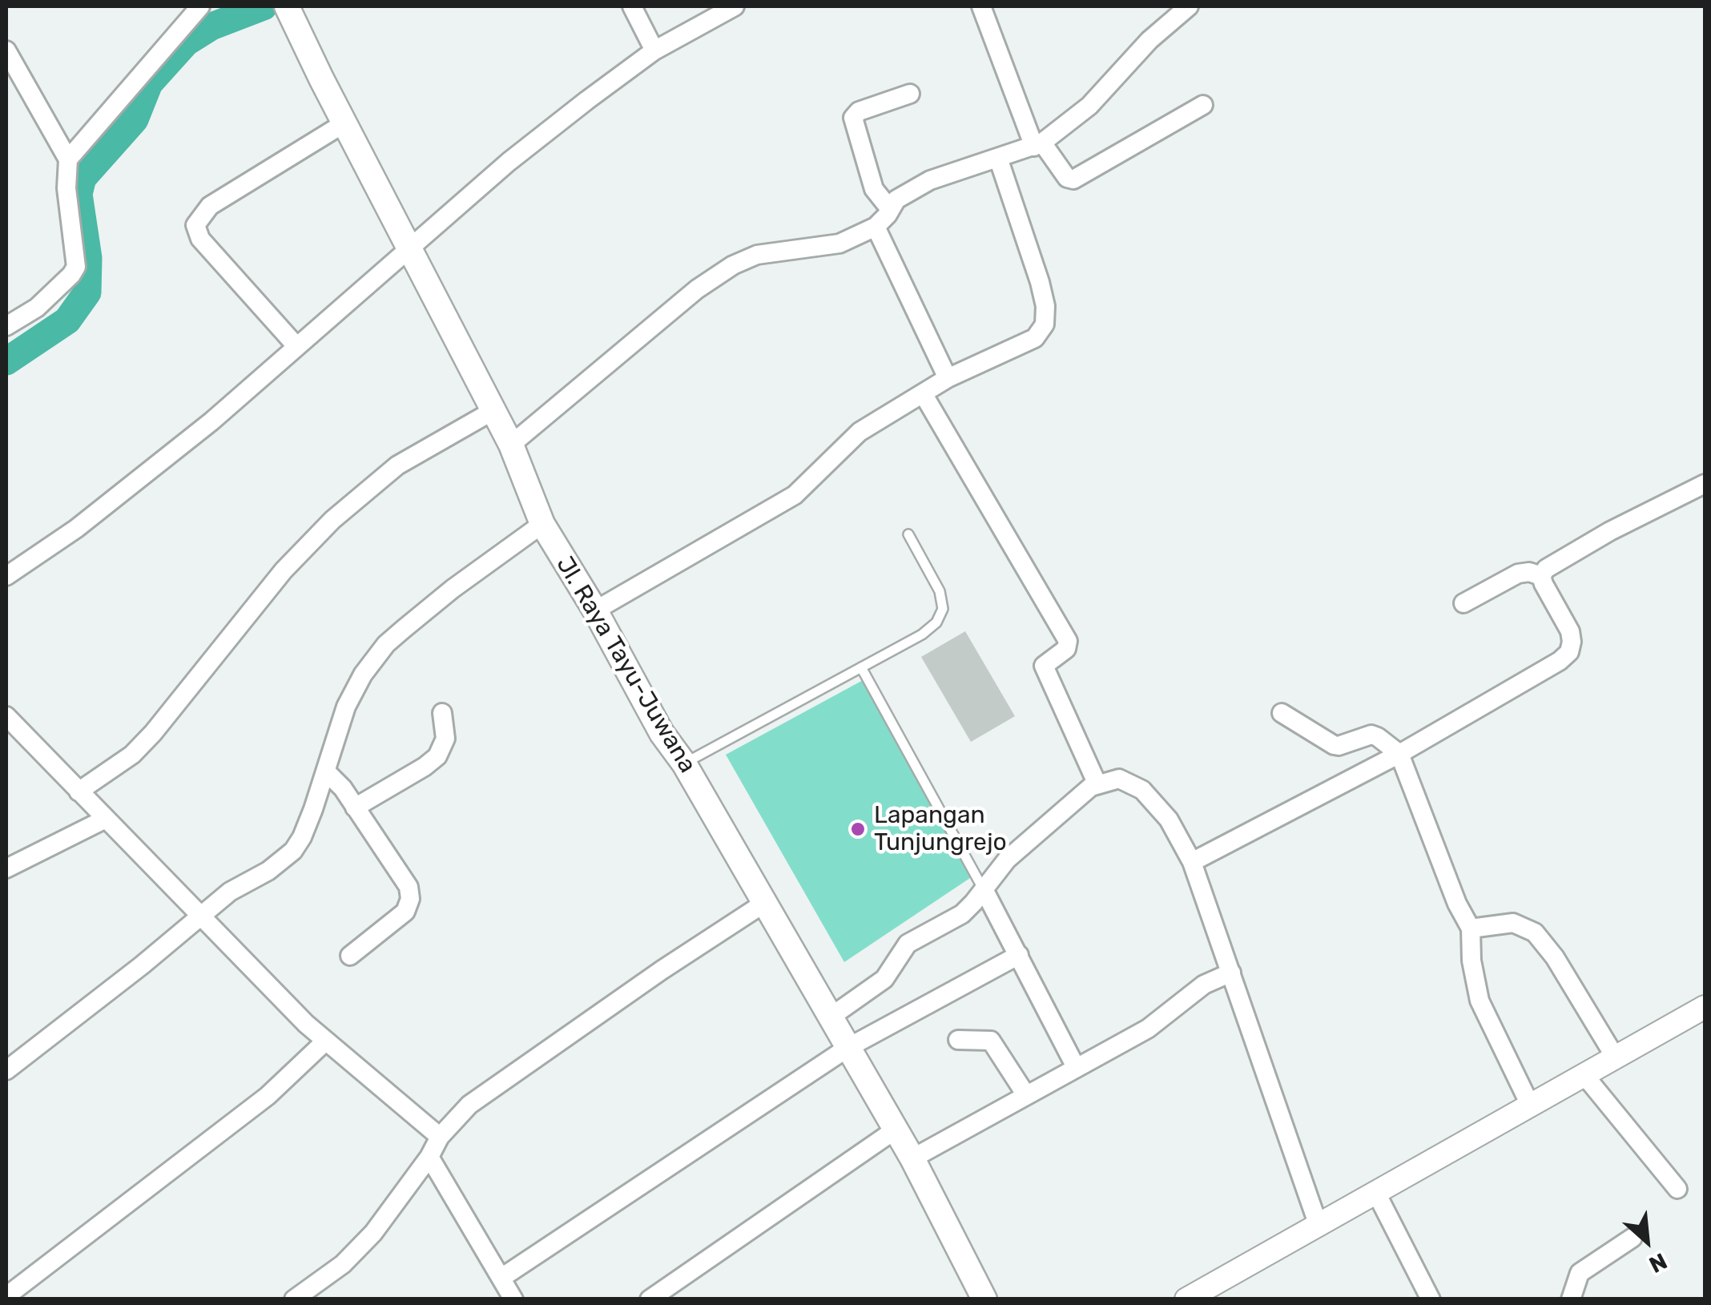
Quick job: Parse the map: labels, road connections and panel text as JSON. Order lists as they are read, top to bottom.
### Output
{
  "streets": {
    "main road": ["Jl. Raya Tayu-Juwana"]
  },
  "places": ["Lapangan Tunjungrejo"],
  "north": "bottom right"
}
